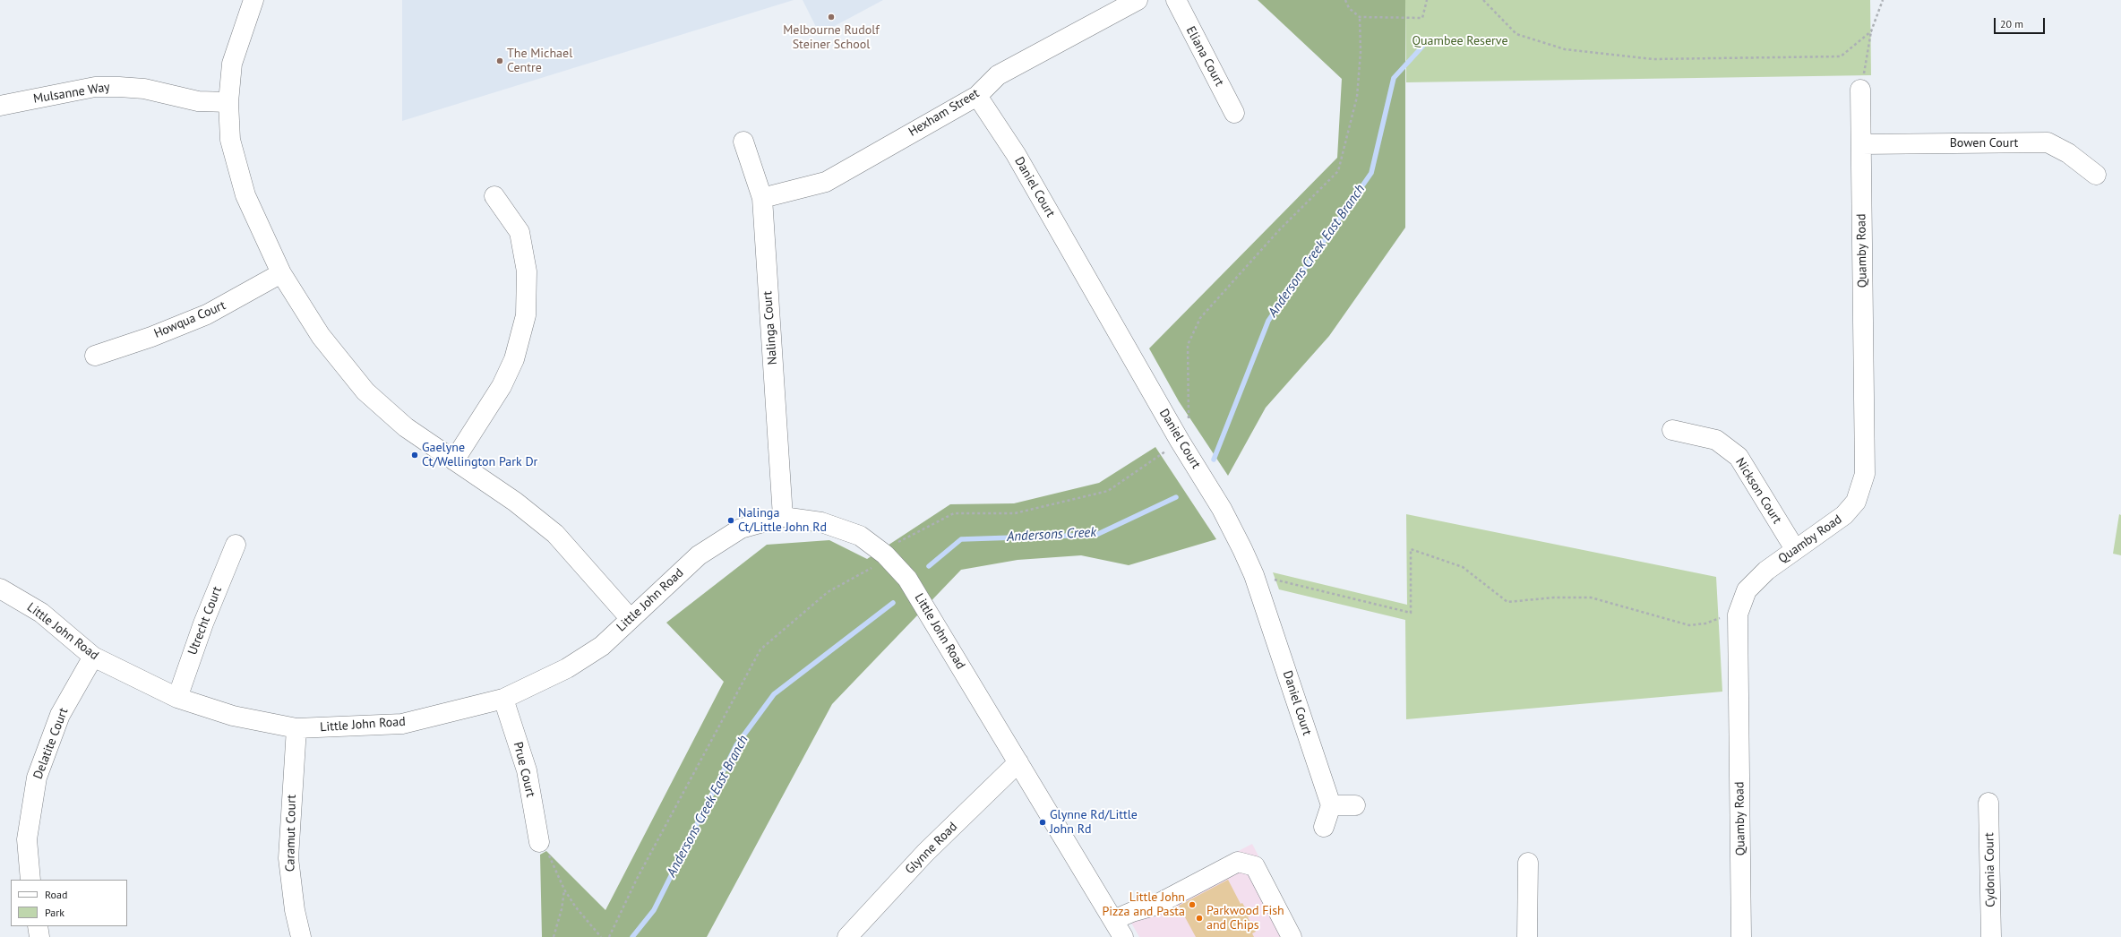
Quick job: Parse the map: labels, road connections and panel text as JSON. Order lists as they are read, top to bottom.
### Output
{
  "streets": {
    "street": [
      "Eliana Court",
      "Mulsanne Way",
      "Hexham Street",
      "Bowen Court",
      "Daniel Court",
      "Quamby Road",
      "Howqua Court",
      "Nalinga Court",
      "Nickson Court",
      "Little John Road",
      "Utrecht Court",
      "Delatite Court",
      "Prue Court",
      "Caramut Court",
      "Glynne Road",
      "Cydonia Court"
    ]
  },
  "crossings": [
    ["Hexham Street", "Daniel Court"],
    ["Hexham Street", "Nalinga Court"],
    ["Bowen Court", "Quamby Road"],
    ["Quamby Road", "Nickson Court"],
    ["Nalinga Court", "Little John Road"],
    ["Little John Road", "Utrecht Court"],
    ["Little John Road", "Delatite Court"],
    ["Little John Road", "Prue Court"],
    ["Little John Road", "Caramut Court"],
    ["Little John Road", "Glynne Road"]
  ],
  "water": ["Andersons Creek East Branch", "Andersons Creek"],
  "parks": ["Quambee Reserve"],
  "places": [
    "Melbourne Rudolf Steiner School",
    "The Michael Centre",
    "Gaelyne Ct/Wellington Park Dr",
    "Nalinga Ct/Little John Rd",
    "Glynne Rd/Little John Rd",
    "Little John Pizza and Pasta",
    "Parkwood Fish and Chips"
  ],
  "legend": ["Road", "Park"],
  "scale_bar": "20 m"
}
